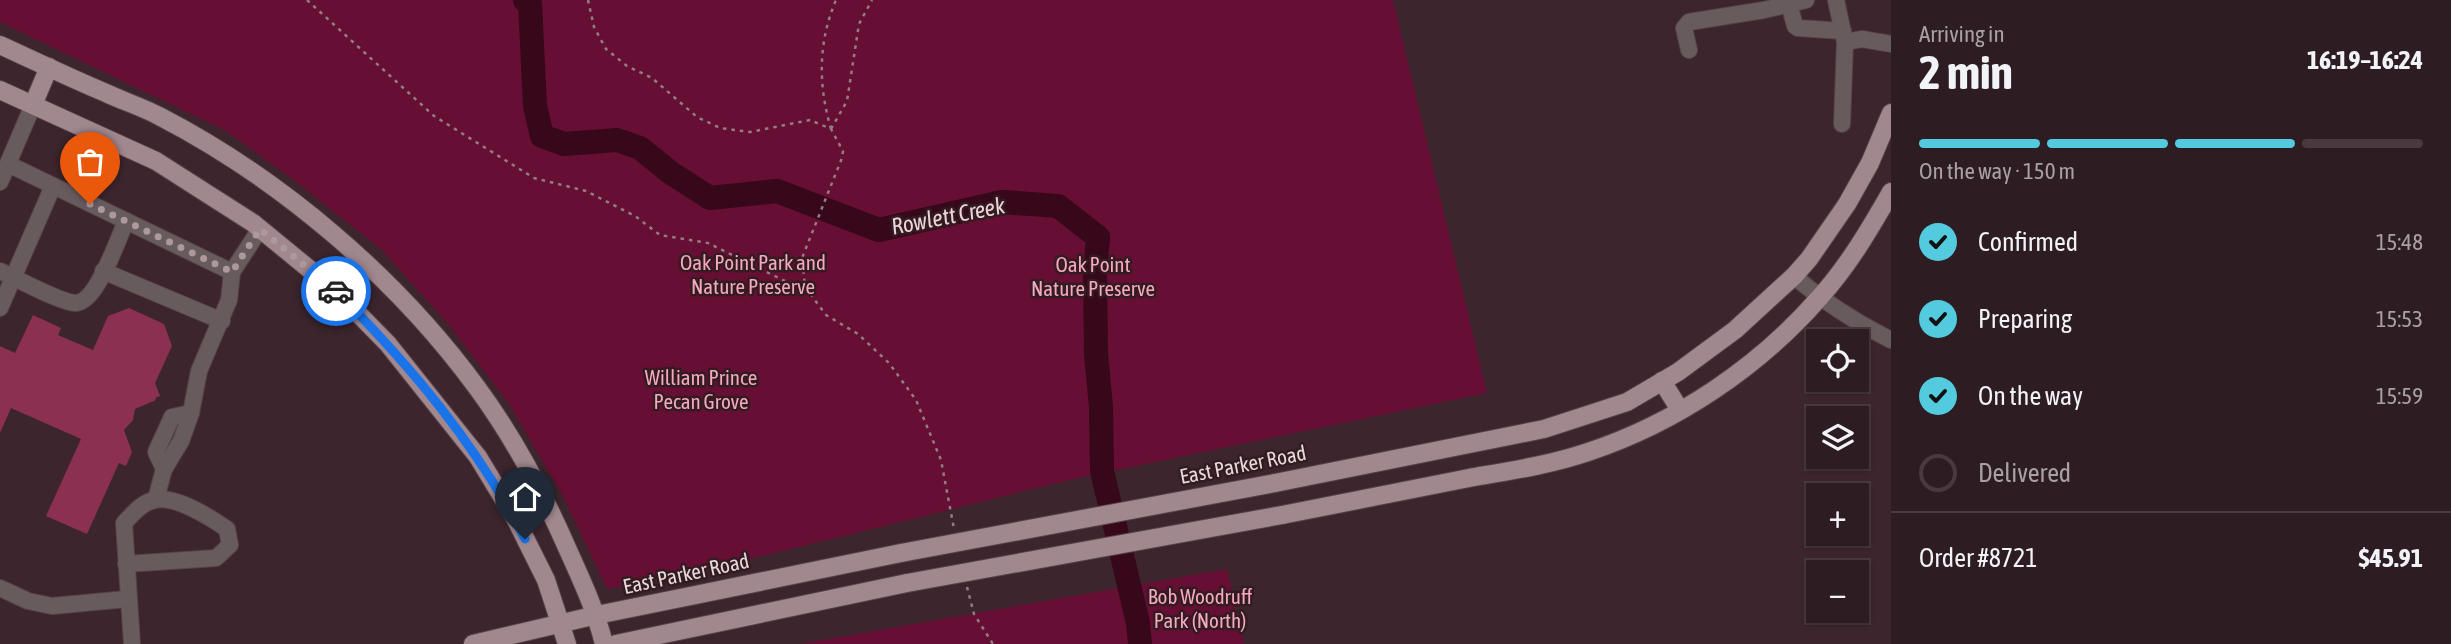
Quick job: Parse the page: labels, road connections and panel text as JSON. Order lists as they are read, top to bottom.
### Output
{
  "streets": {
    "main road": ["East Parker Road"]
  },
  "water": ["Rowlett Creek"],
  "parks": [
    "Oak Point Park and Nature Preserve",
    "Oak Point Nature Preserve",
    "William Prince Pecan Grove",
    "Bob Woodruff Park (North)"
  ],
  "page": {
    "heading": ["2 min", "Arriving in", "16:19–16:24"],
    "panel": ["Order #8721", "$45.91"],
    "bar": "On the way · 150 m",
    "list": [
      ["Confirmed", "15:48"],
      ["Preparing", "15:53"],
      ["On the way", "15:59"],
      "Delivered"
    ],
    "map_buttons": ["+", "−"]
  }
}
